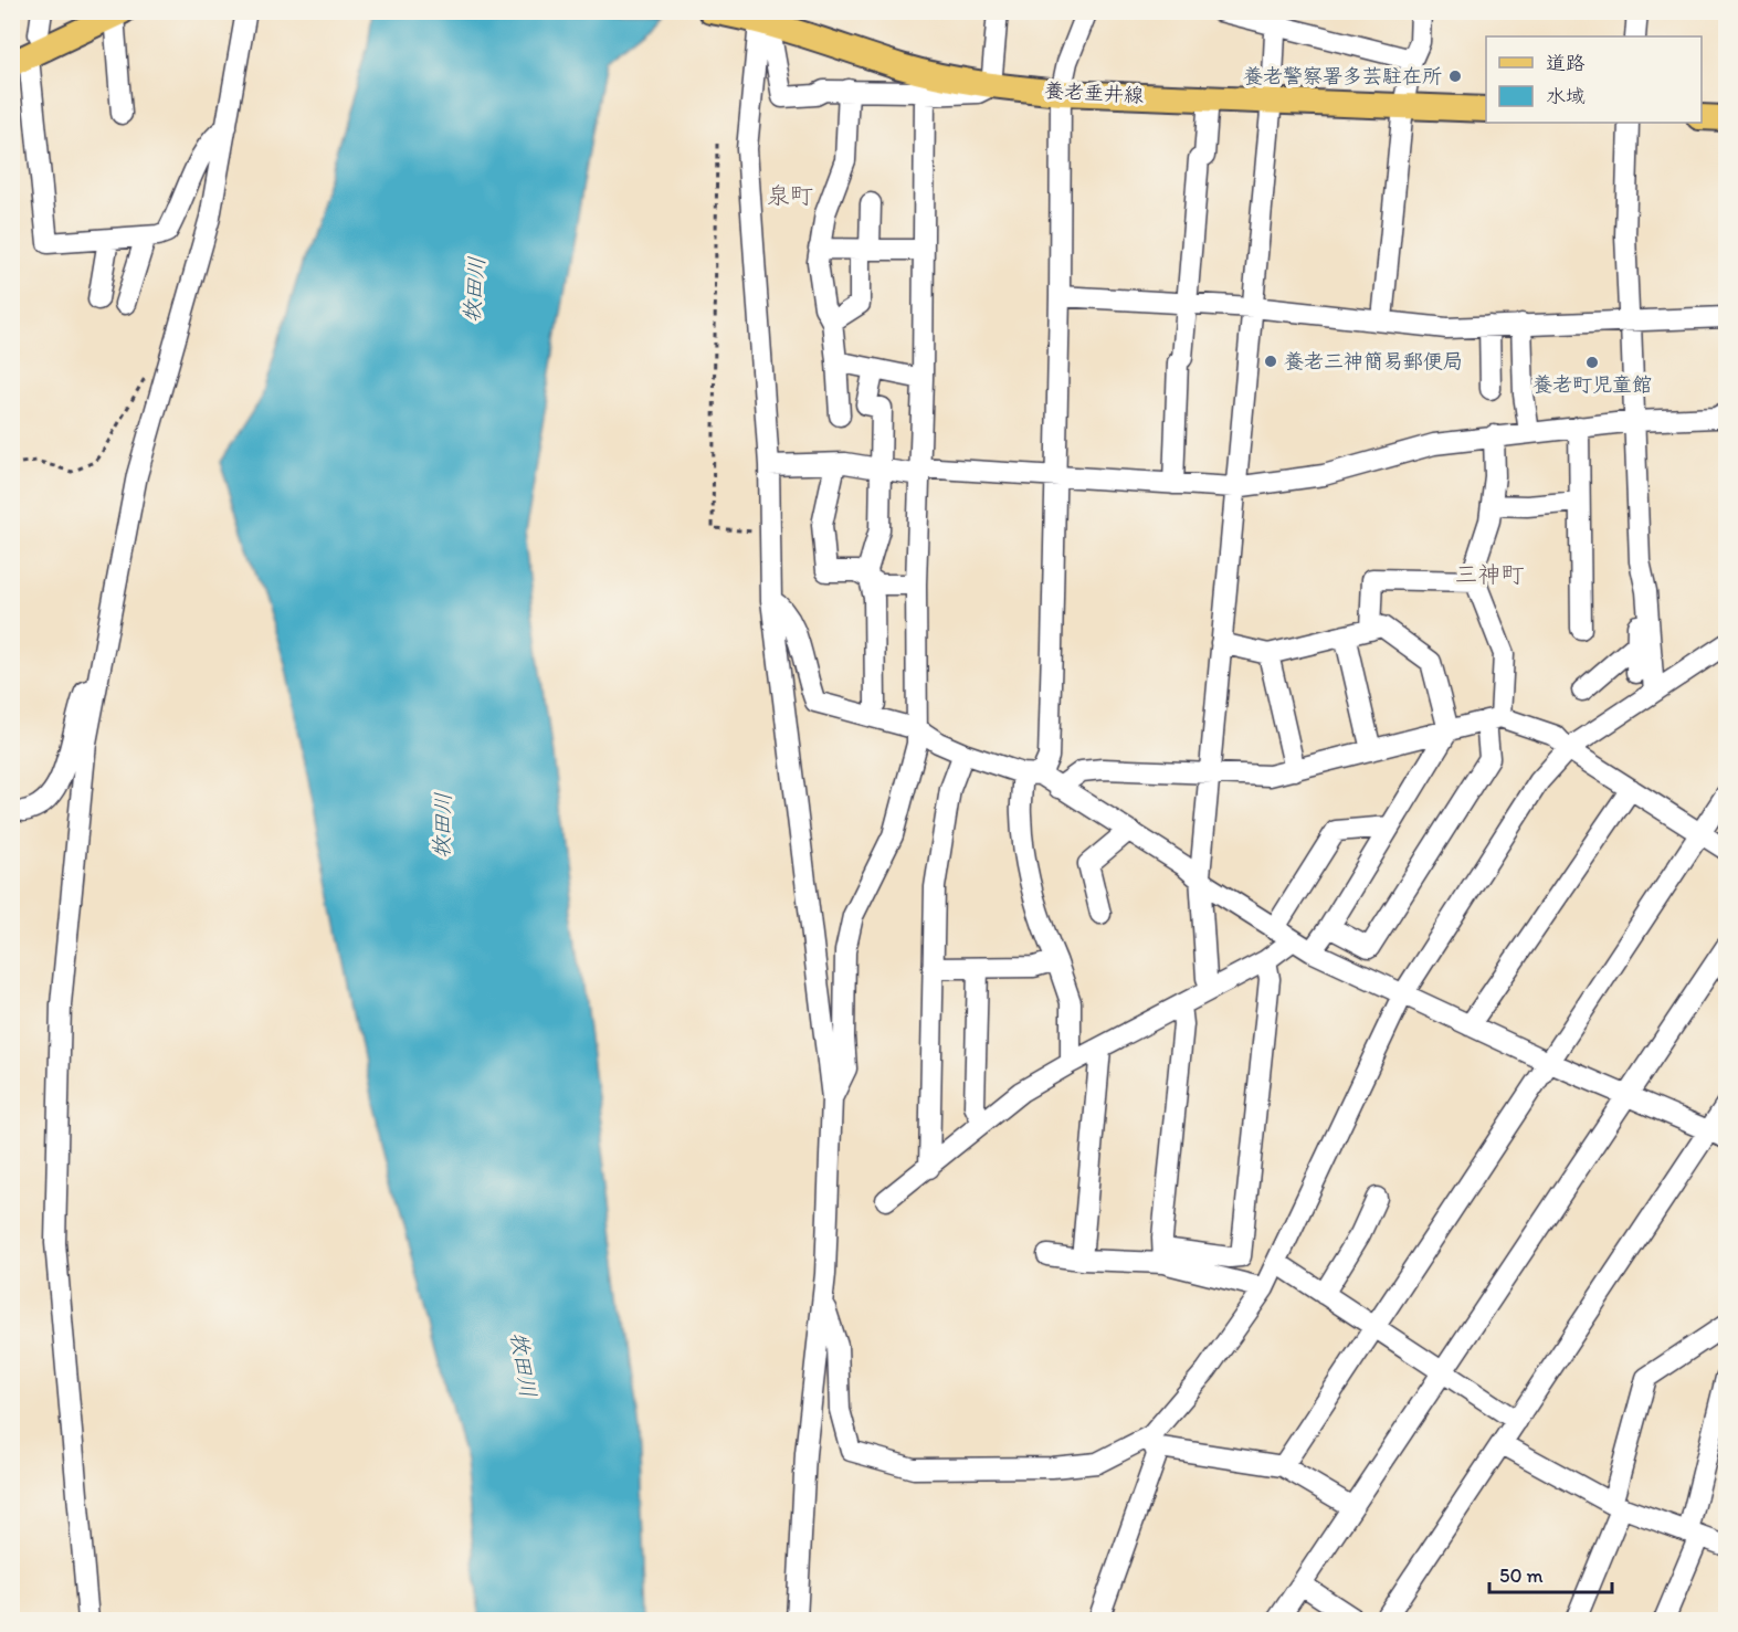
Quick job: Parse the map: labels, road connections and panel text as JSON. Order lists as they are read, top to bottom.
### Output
{
  "streets": {
    "main road": ["養老垂井線"]
  },
  "districts": ["泉町", "三神町"],
  "water": ["牧田川"],
  "places": ["養老警察署多芸駐在所", "養老三神簡易郵便局", "養老町児童館"],
  "legend": ["道路", "水域"],
  "scale_bar": "50 m"
}
